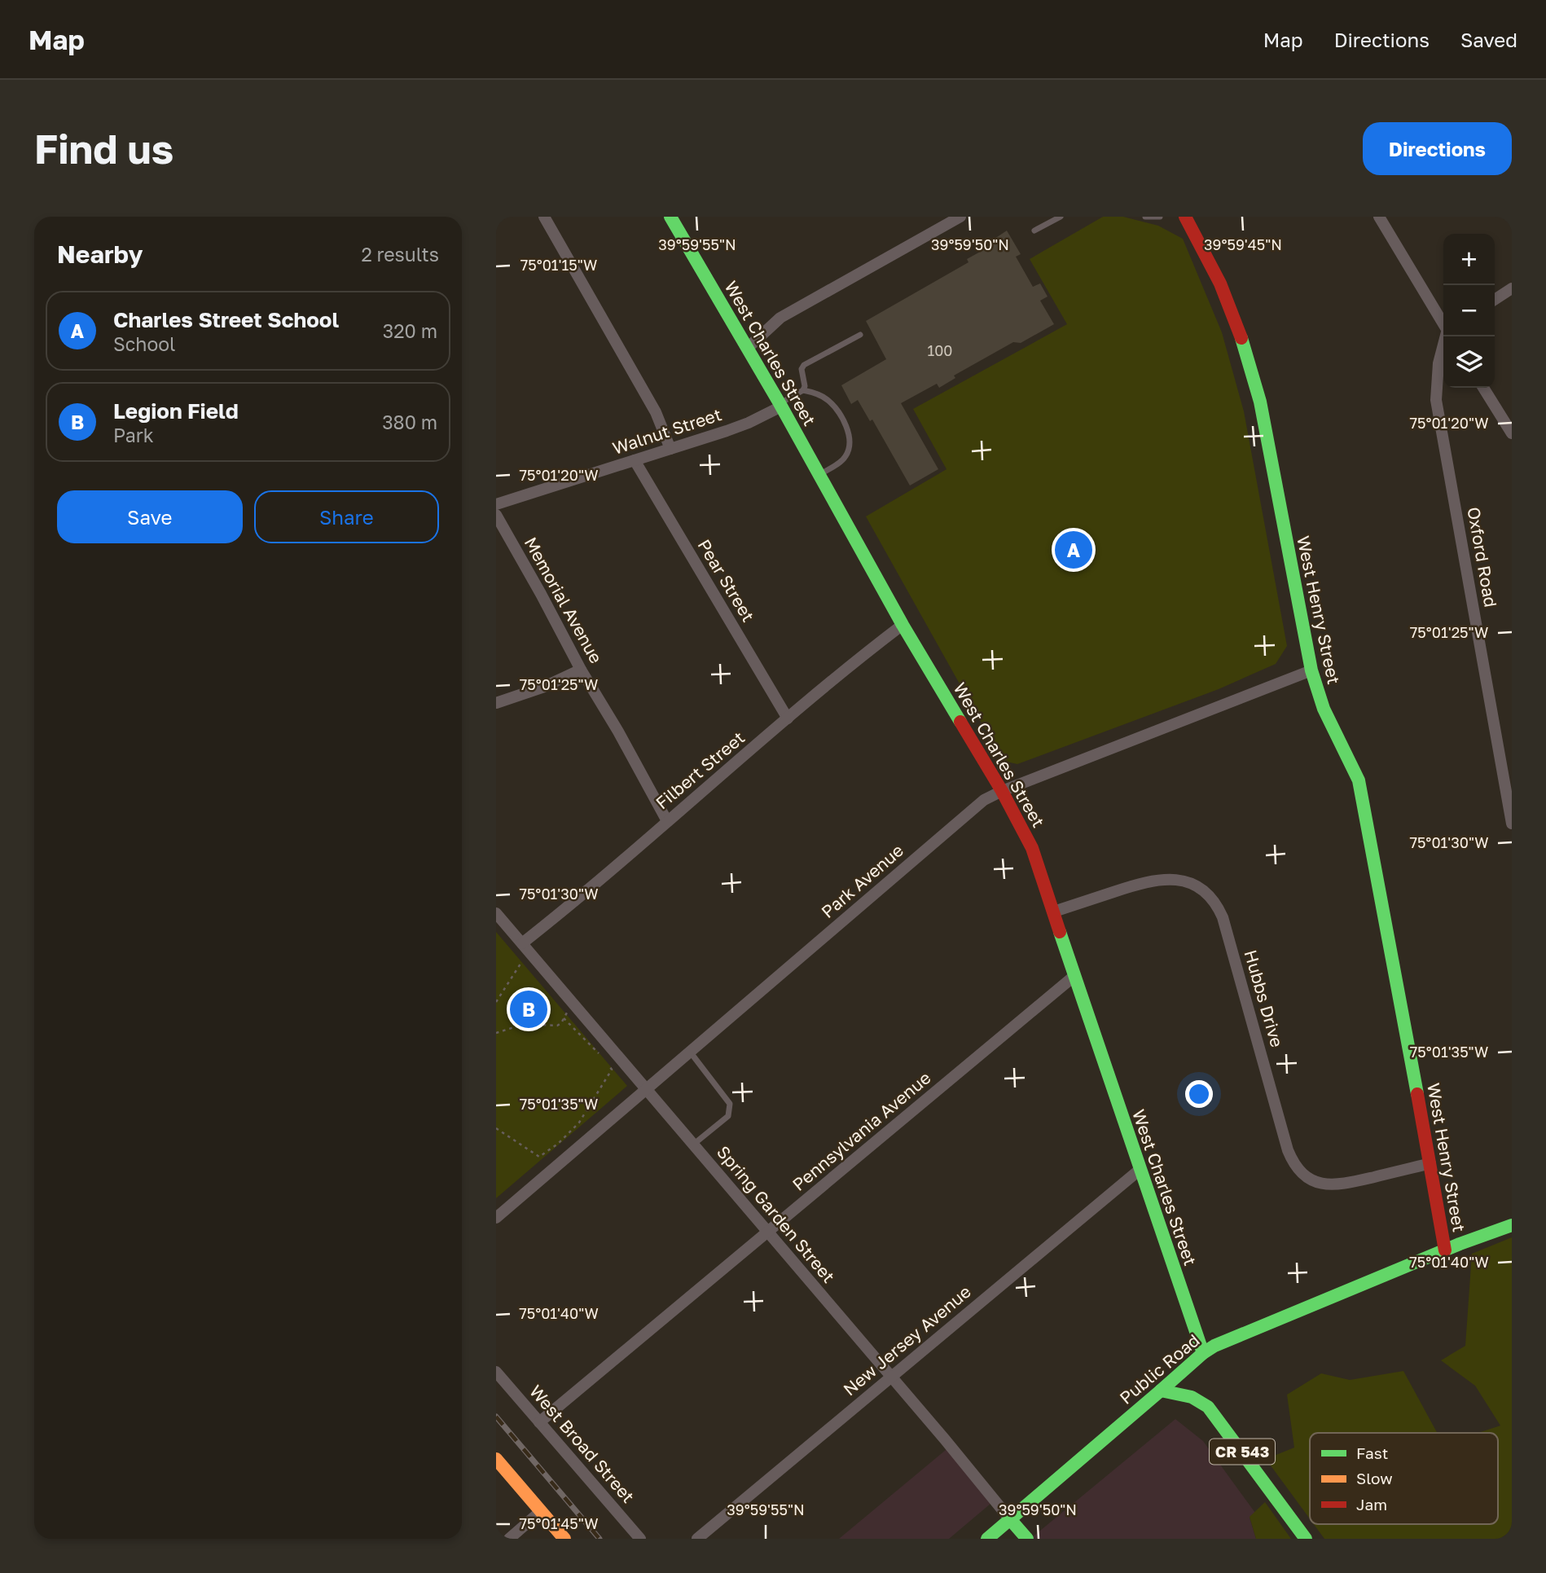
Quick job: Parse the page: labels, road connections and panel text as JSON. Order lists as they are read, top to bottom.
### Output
{
  "streets": {
    "street": [
      "West Charles Street",
      "Walnut Street",
      "Oxford Road",
      "Pear Street",
      "Memorial Avenue",
      "West Henry Street",
      "Filbert Street",
      "Park Avenue",
      "Hubbs Drive",
      "Pennsylvania Avenue",
      "Spring Garden Street",
      "New Jersey Avenue",
      "Public Road",
      "West Broad Street",
      "CR 543"
    ]
  },
  "crossings": [
    ["West Charles Street", "Walnut Street"],
    ["West Charles Street", "Filbert Street"],
    ["West Charles Street", "Park Avenue"],
    ["West Charles Street", "Hubbs Drive"],
    ["West Charles Street", "Pennsylvania Avenue"],
    ["West Charles Street", "New Jersey Avenue"],
    ["West Charles Street", "Public Road"],
    ["Walnut Street", "Pear Street"],
    ["Pear Street", "Filbert Street"],
    ["Memorial Avenue", "Filbert Street"],
    ["West Henry Street", "Park Avenue"],
    ["West Henry Street", "Hubbs Drive"],
    ["West Henry Street", "Public Road"],
    ["Filbert Street", "Spring Garden Street"],
    ["Park Avenue", "Spring Garden Street"],
    ["Pennsylvania Avenue", "Spring Garden Street"],
    ["Pennsylvania Avenue", "West Broad Street"],
    ["Spring Garden Street", "New Jersey Avenue"],
    ["Spring Garden Street", "Public Road"],
    ["Public Road", "CR 543"]
  ],
  "house_numbers": ["100"],
  "legend": ["Fast", "Slow", "Jam"],
  "page": {
    "header": "Map",
    "nav": ["Map", "Directions", "Saved"],
    "buttons": [
      "Directions",
      ["Save", "Share"]
    ],
    "title": "Find us",
    "heading": ["Nearby", "2 results"],
    "map_buttons": ["+", "−"],
    "list": [
      {
        "mark": "A",
        "name": "Charles Street School",
        "note": "School",
        "value": "320 m"
      },
      {
        "mark": "B",
        "name": "Legion Field",
        "note": "Park",
        "value": "380 m"
      }
    ],
    "pins": ["A", "B"]
  },
  "coordinates": [
    "39°59'55\"N",
    "39°59'50\"N",
    "39°59'45\"N",
    "75°01'15\"W",
    "75°01'20\"W",
    "75°01'25\"W",
    "75°01'30\"W",
    "75°01'35\"W",
    "75°01'40\"W",
    "75°01'45\"W"
  ]
}
